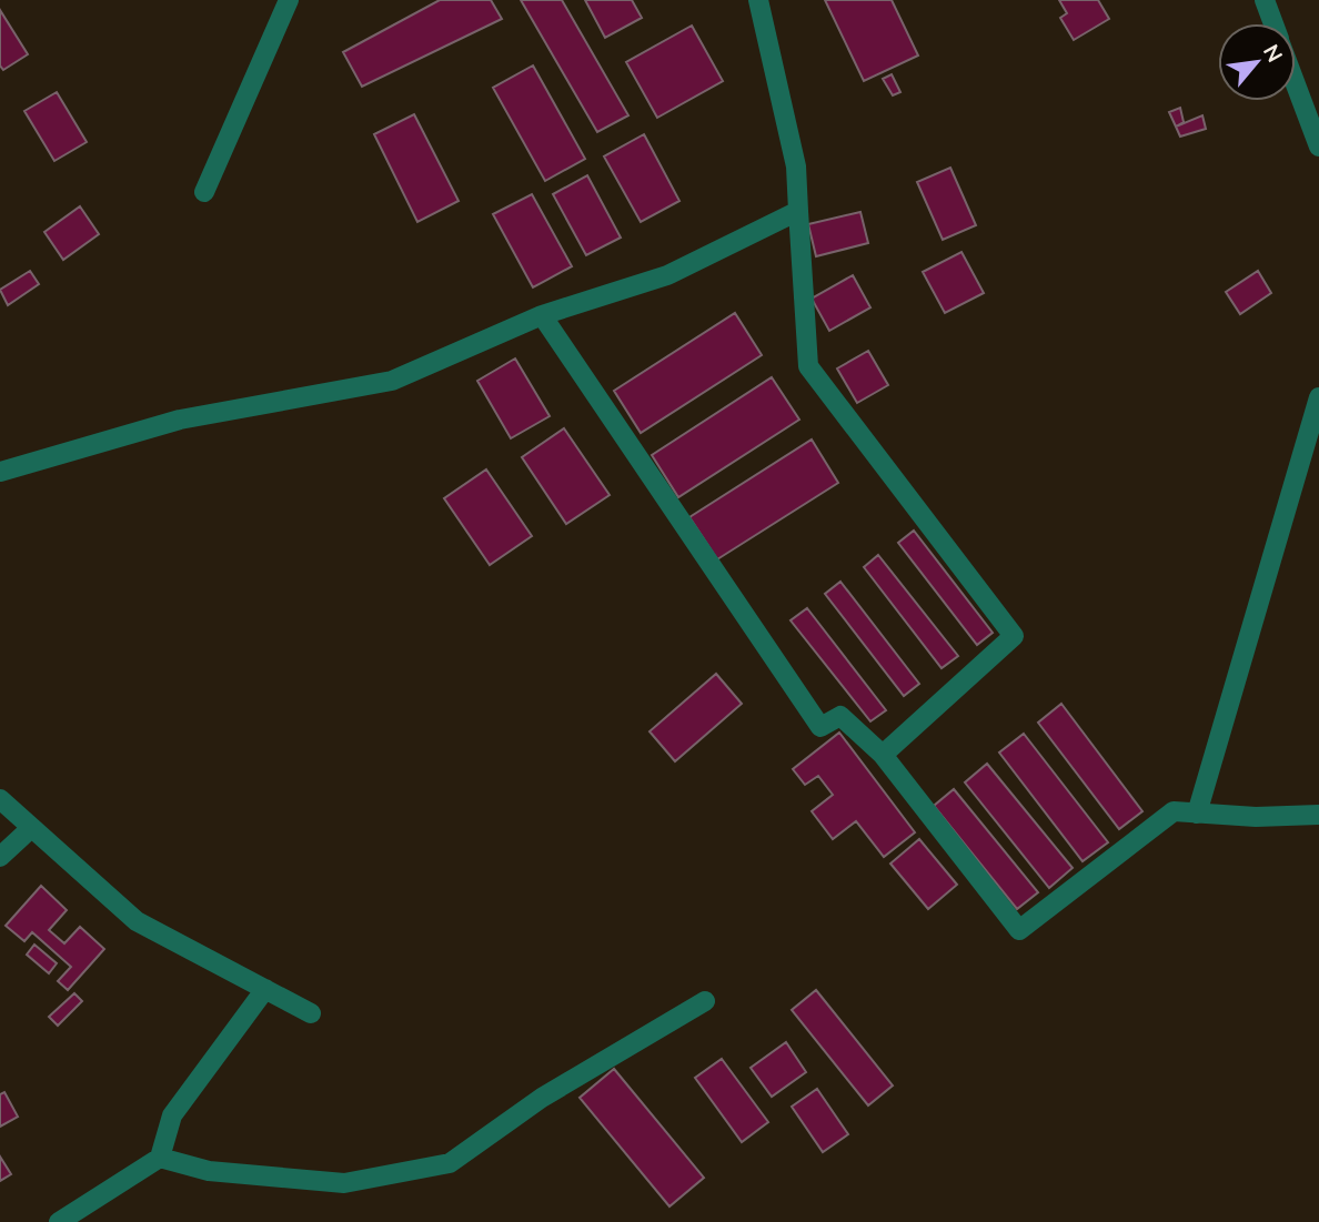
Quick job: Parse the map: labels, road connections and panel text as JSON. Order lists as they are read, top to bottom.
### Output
{
  "north": "top right"
}
